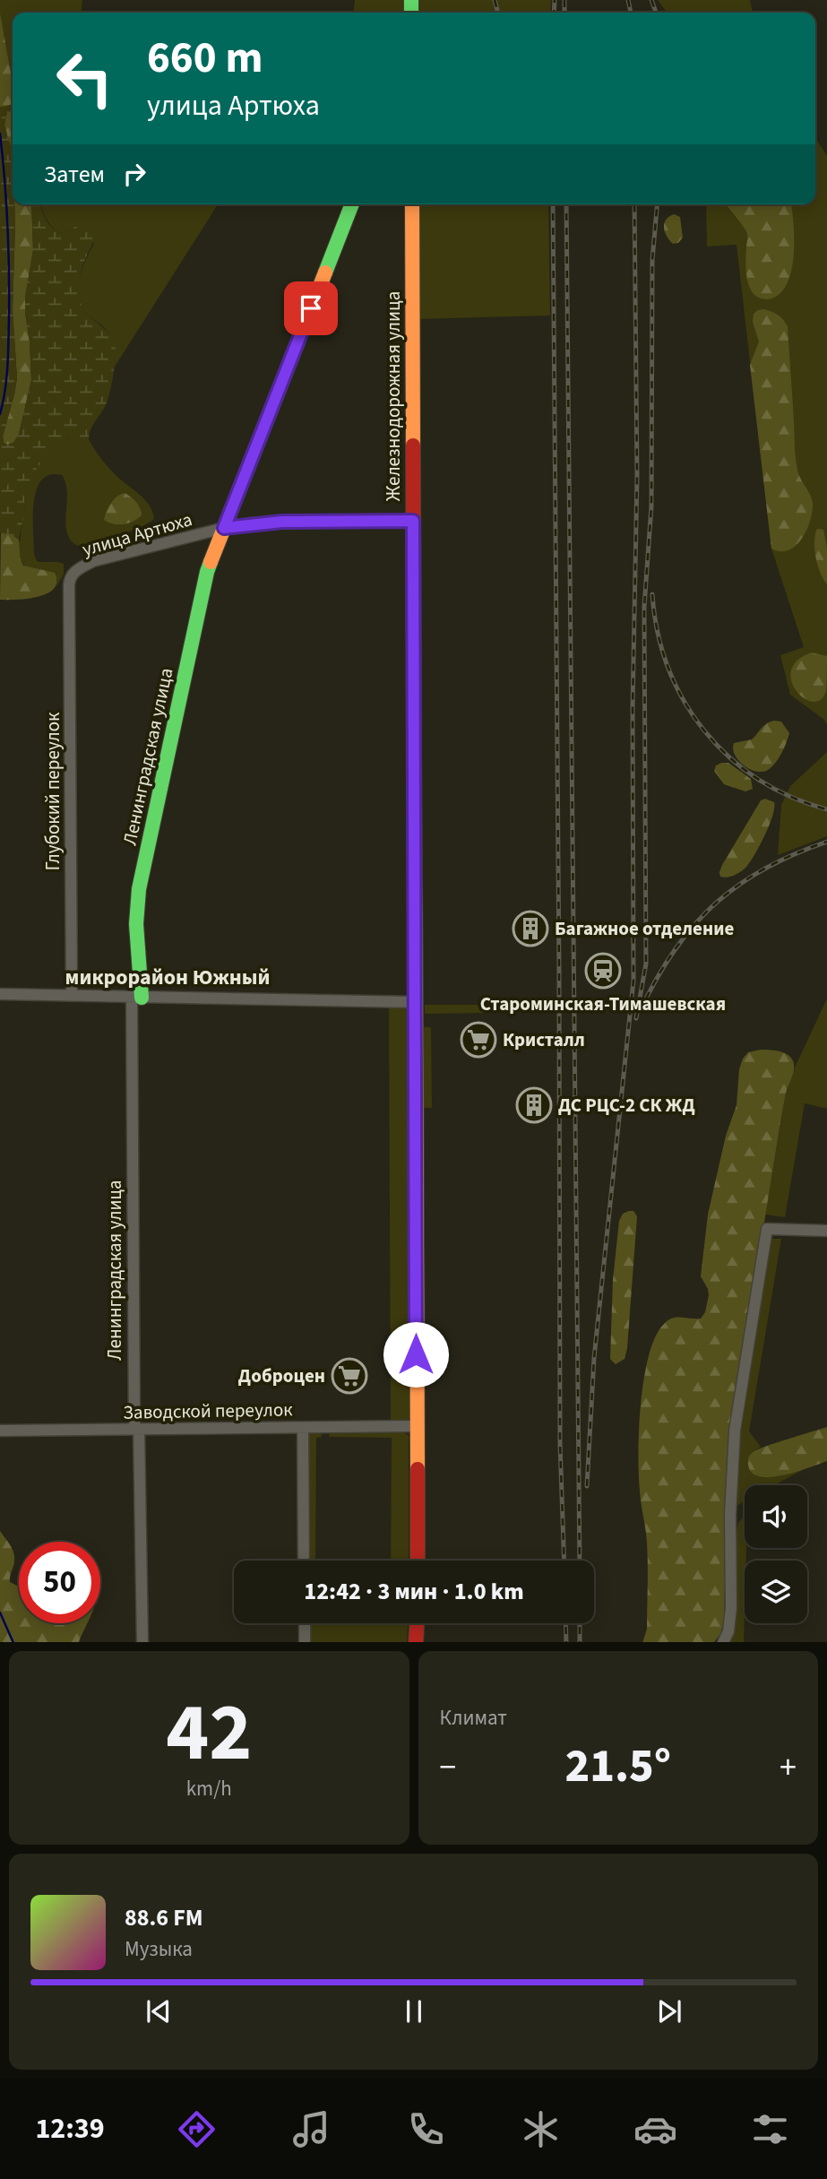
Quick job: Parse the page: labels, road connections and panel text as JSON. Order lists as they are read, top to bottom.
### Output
{
  "streets": {
    "main road": ["Железнодорожная улица", "Ленинградская улица"],
    "street": ["улица Артюха", "Глубокий переулок", "Заводской переулок"]
  },
  "crossings": [
    ["Железнодорожная улица", "улица Артюха"],
    ["Железнодорожная улица", "Заводской переулок"],
    ["улица Артюха", "Ленинградская улица"],
    ["улица Артюха", "Глубокий переулок"],
    ["Ленинградская улица", "Заводской переулок"]
  ],
  "districts": ["микрорайон Южный"],
  "places": {
    "building": ["Багажное отделение", "ДС РЦС-2 СК ЖД"],
    "station": ["Староминская-Тимашевская"],
    "supermarket": ["Кристалл", "Доброцен"]
  },
  "page": {
    "turn": ["660 m", "улица Артюха"],
    "then": "Затем",
    "limit": "50",
    "trip": "12:42 · 3 мин · 1.0 km",
    "tile": [
      ["42", "km/h"],
      "Климат"
    ],
    "heat": ["−", "21.5°", "+"],
    "song": ["88.6 FM", "Музыка"],
    "tabs": "12:39"
  }
}
